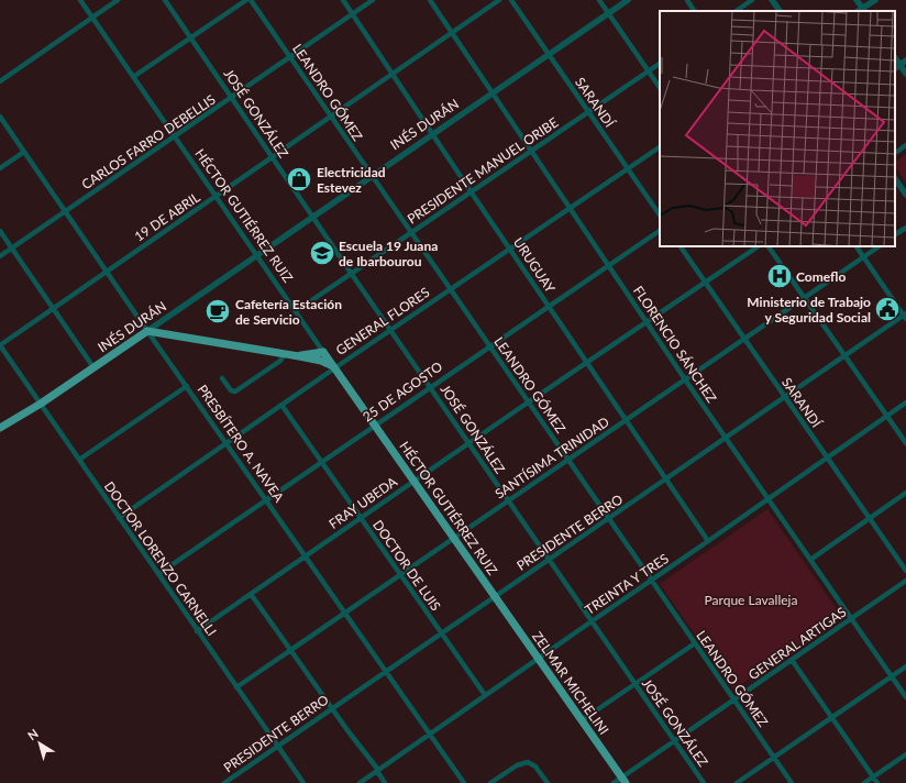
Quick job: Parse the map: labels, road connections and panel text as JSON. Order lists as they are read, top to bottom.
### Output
{
  "streets": {
    "highway": ["INÉS DURÁN", "HÉCTOR GUTIÉRREZ RUIZ", "ZELMAR MICHELINI"],
    "street": [
      "LEANDRO GÓMEZ",
      "SARANDÍ",
      "JOSÉ GONZÁLEZ",
      "CARLOS FARRO DEBELLIS",
      "PRESIDENTE MANUEL ORIBE",
      "19 DE ABRIL",
      "URUGUAY",
      "GENERAL FLORES",
      "FLORENCIO SÁNCHEZ",
      "25 DE AGOSTO",
      "PRESBÍTERO A. NAVEA",
      "SANTÍSIMA TRINIDAD",
      "FRAY UBEDA",
      "PRESIDENTE BERRO",
      "DOCTOR LORENZO CARNELLI",
      "DOCTOR DE LUIS",
      "TREINTA Y TRES",
      "GENERAL ARTIGAS"
    ]
  },
  "crossings": [
    ["LEANDRO GÓMEZ", "INÉS DURÁN"],
    ["LEANDRO GÓMEZ", "CARLOS FARRO DEBELLIS"],
    ["LEANDRO GÓMEZ", "PRESIDENTE MANUEL ORIBE"],
    ["LEANDRO GÓMEZ", "19 DE ABRIL"],
    ["LEANDRO GÓMEZ", "GENERAL FLORES"],
    ["LEANDRO GÓMEZ", "25 DE AGOSTO"],
    ["LEANDRO GÓMEZ", "SANTÍSIMA TRINIDAD"],
    ["LEANDRO GÓMEZ", "FRAY UBEDA"],
    ["LEANDRO GÓMEZ", "PRESIDENTE BERRO"],
    ["LEANDRO GÓMEZ", "TREINTA Y TRES"],
    ["LEANDRO GÓMEZ", "GENERAL ARTIGAS"],
    ["SARANDÍ", "INÉS DURÁN"],
    ["SARANDÍ", "PRESIDENTE MANUEL ORIBE"],
    ["SARANDÍ", "GENERAL FLORES"],
    ["SARANDÍ", "SANTÍSIMA TRINIDAD"],
    ["SARANDÍ", "FRAY UBEDA"],
    ["SARANDÍ", "PRESIDENTE BERRO"],
    ["SARANDÍ", "TREINTA Y TRES"],
    ["JOSÉ GONZÁLEZ", "INÉS DURÁN"],
    ["JOSÉ GONZÁLEZ", "CARLOS FARRO DEBELLIS"],
    ["JOSÉ GONZÁLEZ", "PRESIDENTE MANUEL ORIBE"],
    ["JOSÉ GONZÁLEZ", "19 DE ABRIL"],
    ["JOSÉ GONZÁLEZ", "GENERAL FLORES"],
    ["JOSÉ GONZÁLEZ", "25 DE AGOSTO"],
    ["JOSÉ GONZÁLEZ", "SANTÍSIMA TRINIDAD"],
    ["JOSÉ GONZÁLEZ", "FRAY UBEDA"],
    ["JOSÉ GONZÁLEZ", "PRESIDENTE BERRO"],
    ["JOSÉ GONZÁLEZ", "TREINTA Y TRES"],
    ["JOSÉ GONZÁLEZ", "GENERAL ARTIGAS"],
    ["INÉS DURÁN", "HÉCTOR GUTIÉRREZ RUIZ"],
    ["INÉS DURÁN", "URUGUAY"],
    ["INÉS DURÁN", "FLORENCIO SÁNCHEZ"],
    ["INÉS DURÁN", "PRESBÍTERO A. NAVEA"],
    ["INÉS DURÁN", "DOCTOR LORENZO CARNELLI"],
    ["CARLOS FARRO DEBELLIS", "HÉCTOR GUTIÉRREZ RUIZ"],
    ["CARLOS FARRO DEBELLIS", "URUGUAY"],
    ["CARLOS FARRO DEBELLIS", "PRESBÍTERO A. NAVEA"],
    ["PRESIDENTE MANUEL ORIBE", "HÉCTOR GUTIÉRREZ RUIZ"],
    ["PRESIDENTE MANUEL ORIBE", "URUGUAY"],
    ["PRESIDENTE MANUEL ORIBE", "FLORENCIO SÁNCHEZ"],
    ["HÉCTOR GUTIÉRREZ RUIZ", "19 DE ABRIL"],
    ["HÉCTOR GUTIÉRREZ RUIZ", "GENERAL FLORES"],
    ["HÉCTOR GUTIÉRREZ RUIZ", "25 DE AGOSTO"],
    ["HÉCTOR GUTIÉRREZ RUIZ", "SANTÍSIMA TRINIDAD"],
    ["HÉCTOR GUTIÉRREZ RUIZ", "FRAY UBEDA"],
    ["HÉCTOR GUTIÉRREZ RUIZ", "PRESIDENTE BERRO"],
    ["HÉCTOR GUTIÉRREZ RUIZ", "ZELMAR MICHELINI"],
    ["19 DE ABRIL", "URUGUAY"],
    ["19 DE ABRIL", "FLORENCIO SÁNCHEZ"],
    ["19 DE ABRIL", "PRESBÍTERO A. NAVEA"],
    ["19 DE ABRIL", "DOCTOR LORENZO CARNELLI"],
    ["URUGUAY", "GENERAL FLORES"],
    ["URUGUAY", "25 DE AGOSTO"],
    ["URUGUAY", "SANTÍSIMA TRINIDAD"],
    ["URUGUAY", "FRAY UBEDA"],
    ["URUGUAY", "PRESIDENTE BERRO"],
    ["URUGUAY", "TREINTA Y TRES"],
    ["GENERAL FLORES", "FLORENCIO SÁNCHEZ"],
    ["GENERAL FLORES", "PRESBÍTERO A. NAVEA"],
    ["GENERAL FLORES", "DOCTOR LORENZO CARNELLI"],
    ["GENERAL FLORES", "DOCTOR DE LUIS"],
    ["FLORENCIO SÁNCHEZ", "25 DE AGOSTO"],
    ["FLORENCIO SÁNCHEZ", "SANTÍSIMA TRINIDAD"],
    ["FLORENCIO SÁNCHEZ", "FRAY UBEDA"],
    ["FLORENCIO SÁNCHEZ", "PRESIDENTE BERRO"],
    ["FLORENCIO SÁNCHEZ", "TREINTA Y TRES"],
    ["FLORENCIO SÁNCHEZ", "GENERAL ARTIGAS"],
    ["25 DE AGOSTO", "PRESBÍTERO A. NAVEA"],
    ["25 DE AGOSTO", "DOCTOR LORENZO CARNELLI"],
    ["25 DE AGOSTO", "DOCTOR DE LUIS"],
    ["PRESBÍTERO A. NAVEA", "SANTÍSIMA TRINIDAD"],
    ["PRESBÍTERO A. NAVEA", "FRAY UBEDA"],
    ["PRESBÍTERO A. NAVEA", "PRESIDENTE BERRO"],
    ["PRESBÍTERO A. NAVEA", "TREINTA Y TRES"],
    ["SANTÍSIMA TRINIDAD", "DOCTOR LORENZO CARNELLI"],
    ["SANTÍSIMA TRINIDAD", "DOCTOR DE LUIS"],
    ["FRAY UBEDA", "DOCTOR LORENZO CARNELLI"],
    ["FRAY UBEDA", "DOCTOR DE LUIS"],
    ["PRESIDENTE BERRO", "DOCTOR LORENZO CARNELLI"],
    ["PRESIDENTE BERRO", "DOCTOR DE LUIS"],
    ["PRESIDENTE BERRO", "ZELMAR MICHELINI"],
    ["DOCTOR DE LUIS", "TREINTA Y TRES"],
    ["TREINTA Y TRES", "ZELMAR MICHELINI"],
    ["GENERAL ARTIGAS", "ZELMAR MICHELINI"]
  ],
  "parks": ["Parque Lavalleja"],
  "places": {
    "shop": ["Electricidad Estevez"],
    "school or university": ["Escuela 19 Juana de Ibarbourou"],
    "hospital": ["Comeflo"],
    "public building": ["Ministerio de Trabajo y Seguridad Social"],
    "cafe": ["Cafetería Estación de Servicio"]
  },
  "north": "top left"
}
